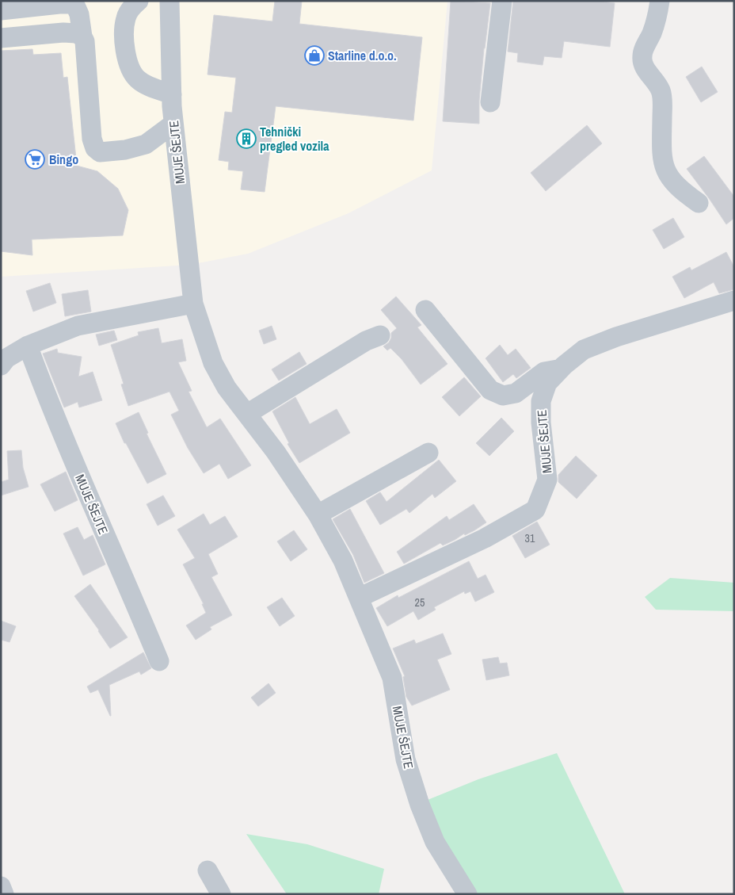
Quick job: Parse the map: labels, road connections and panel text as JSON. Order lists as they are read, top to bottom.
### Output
{
  "streets": {
    "street": ["MUJE ŠEJTE"]
  },
  "places": {
    "shop": ["Starline d.o.o."],
    "building": ["Tehnički pregled vozila"],
    "supermarket": ["Bingo"]
  },
  "house_numbers": ["31", "25"]
}
